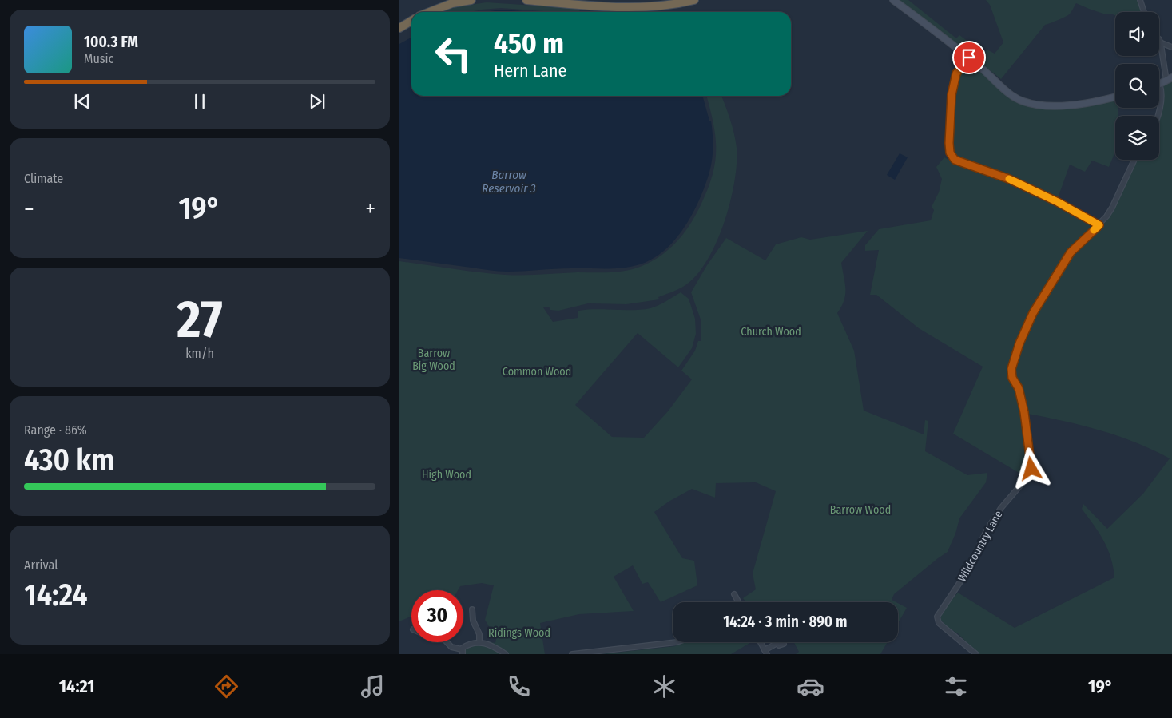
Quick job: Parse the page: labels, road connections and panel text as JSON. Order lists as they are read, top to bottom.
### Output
{
  "streets": {
    "street": ["Wildcountry Lane"]
  },
  "water": ["Barrow Reservoir 3"],
  "parks": [
    "Church Wood",
    "Barrow Big Wood",
    "Common Wood",
    "High Wood",
    "Barrow Wood",
    "Ridings Wood"
  ],
  "page": {
    "turn": ["450 m", "Hern Lane"],
    "song": ["100.3 FM", "Music"],
    "tile": [
      "Climate",
      ["27", "km/h"],
      ["Range · 86%", "430 km"],
      ["Arrival", "14:24"]
    ],
    "heat": ["−", "19°", "+"],
    "limit": "30",
    "trip": "14:24 · 3 min · 890 m",
    "tabs": ["14:21", "19°"]
  }
}
